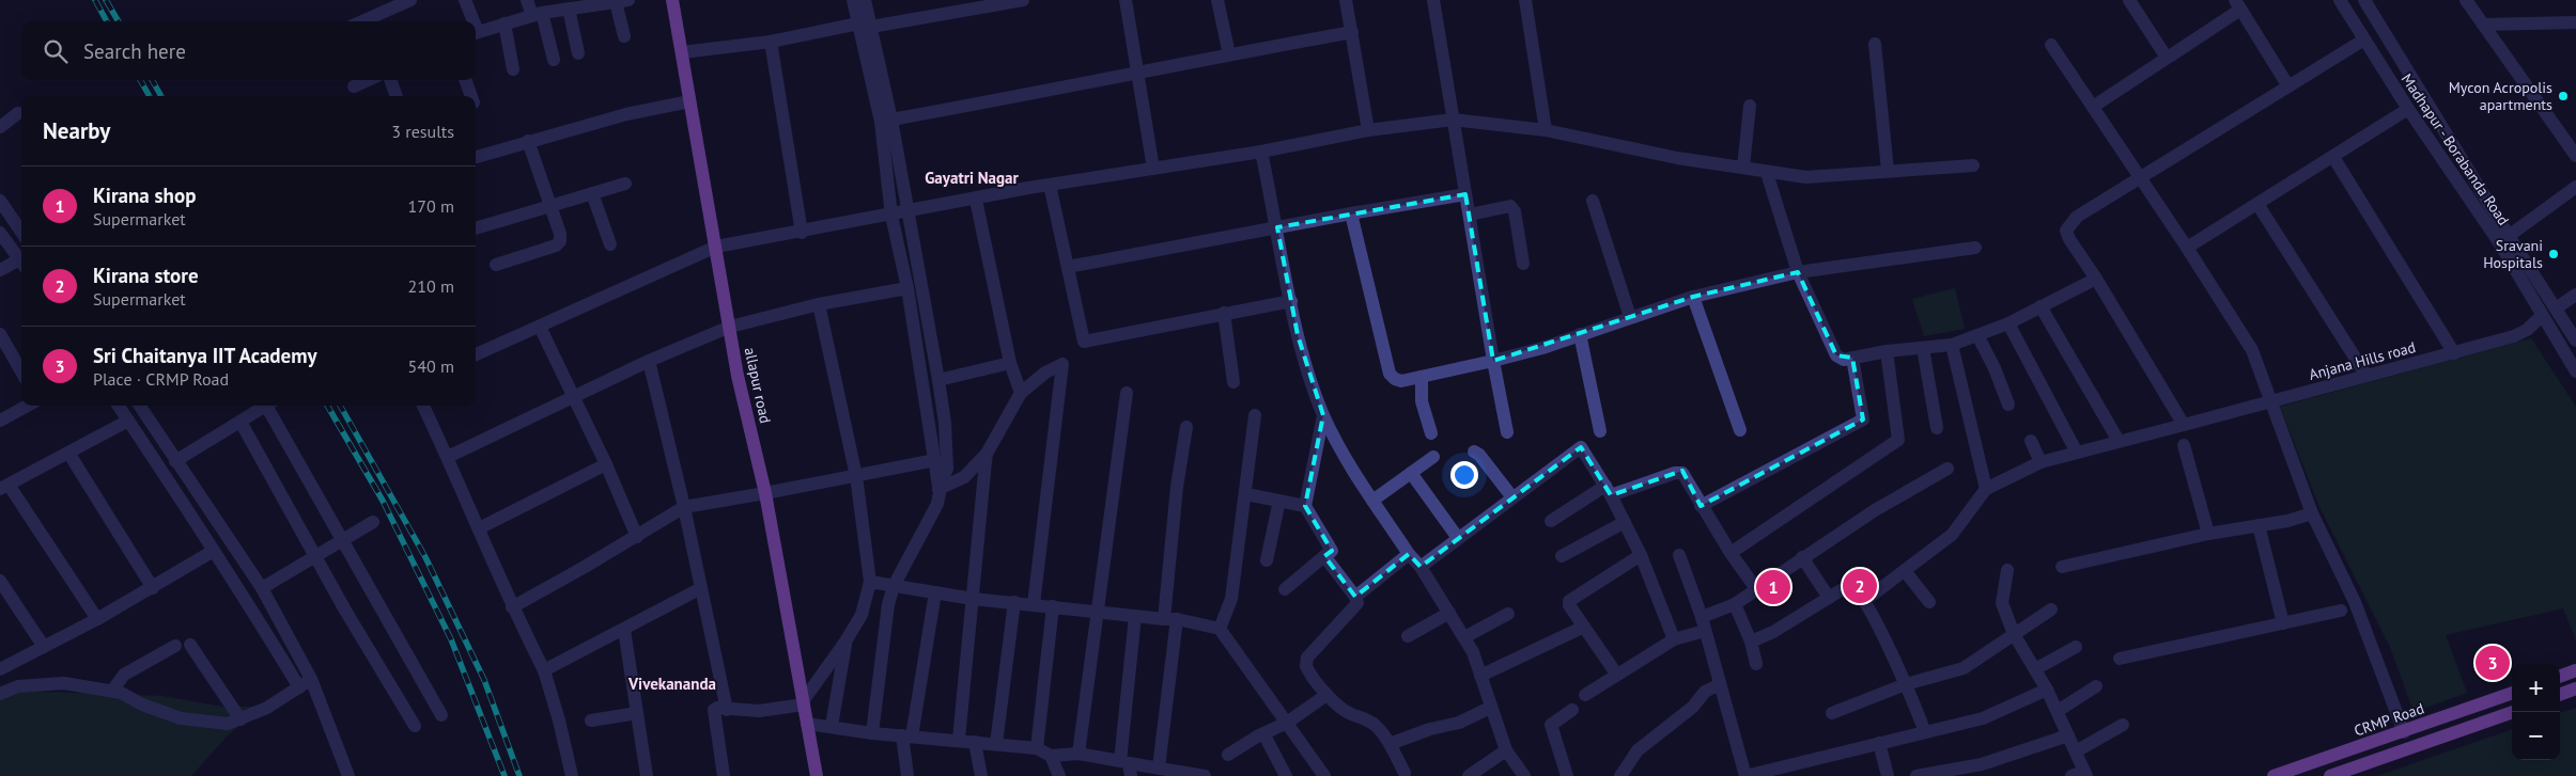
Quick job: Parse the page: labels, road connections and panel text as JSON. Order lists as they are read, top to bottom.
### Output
{
  "streets": {
    "main road": ["allapur road", "CRMP Road"],
    "street": ["Madhapur - Borabanda Road", "Anjana Hills road"]
  },
  "crossings": [
    ["Madhapur - Borabanda Road", "Anjana Hills road"]
  ],
  "districts": ["Gayatri Nagar", "Vivekananda"],
  "places": ["Mycon Acropolis apartments", "Sravani Hospitals"],
  "page": {
    "search": "Search here",
    "heading": ["Nearby", "3 results"],
    "list": [
      {
        "mark": "1",
        "name": "Kirana shop",
        "note": "Supermarket",
        "value": "170 m"
      },
      {
        "mark": "2",
        "name": "Kirana store",
        "note": "Supermarket",
        "value": "210 m"
      },
      {
        "mark": "3",
        "name": "Sri Chaitanya IIT Academy",
        "note": "Place · CRMP Road",
        "value": "540 m"
      }
    ],
    "pins": ["2", "1", "3"],
    "map_buttons": ["+", "−"]
  }
}
